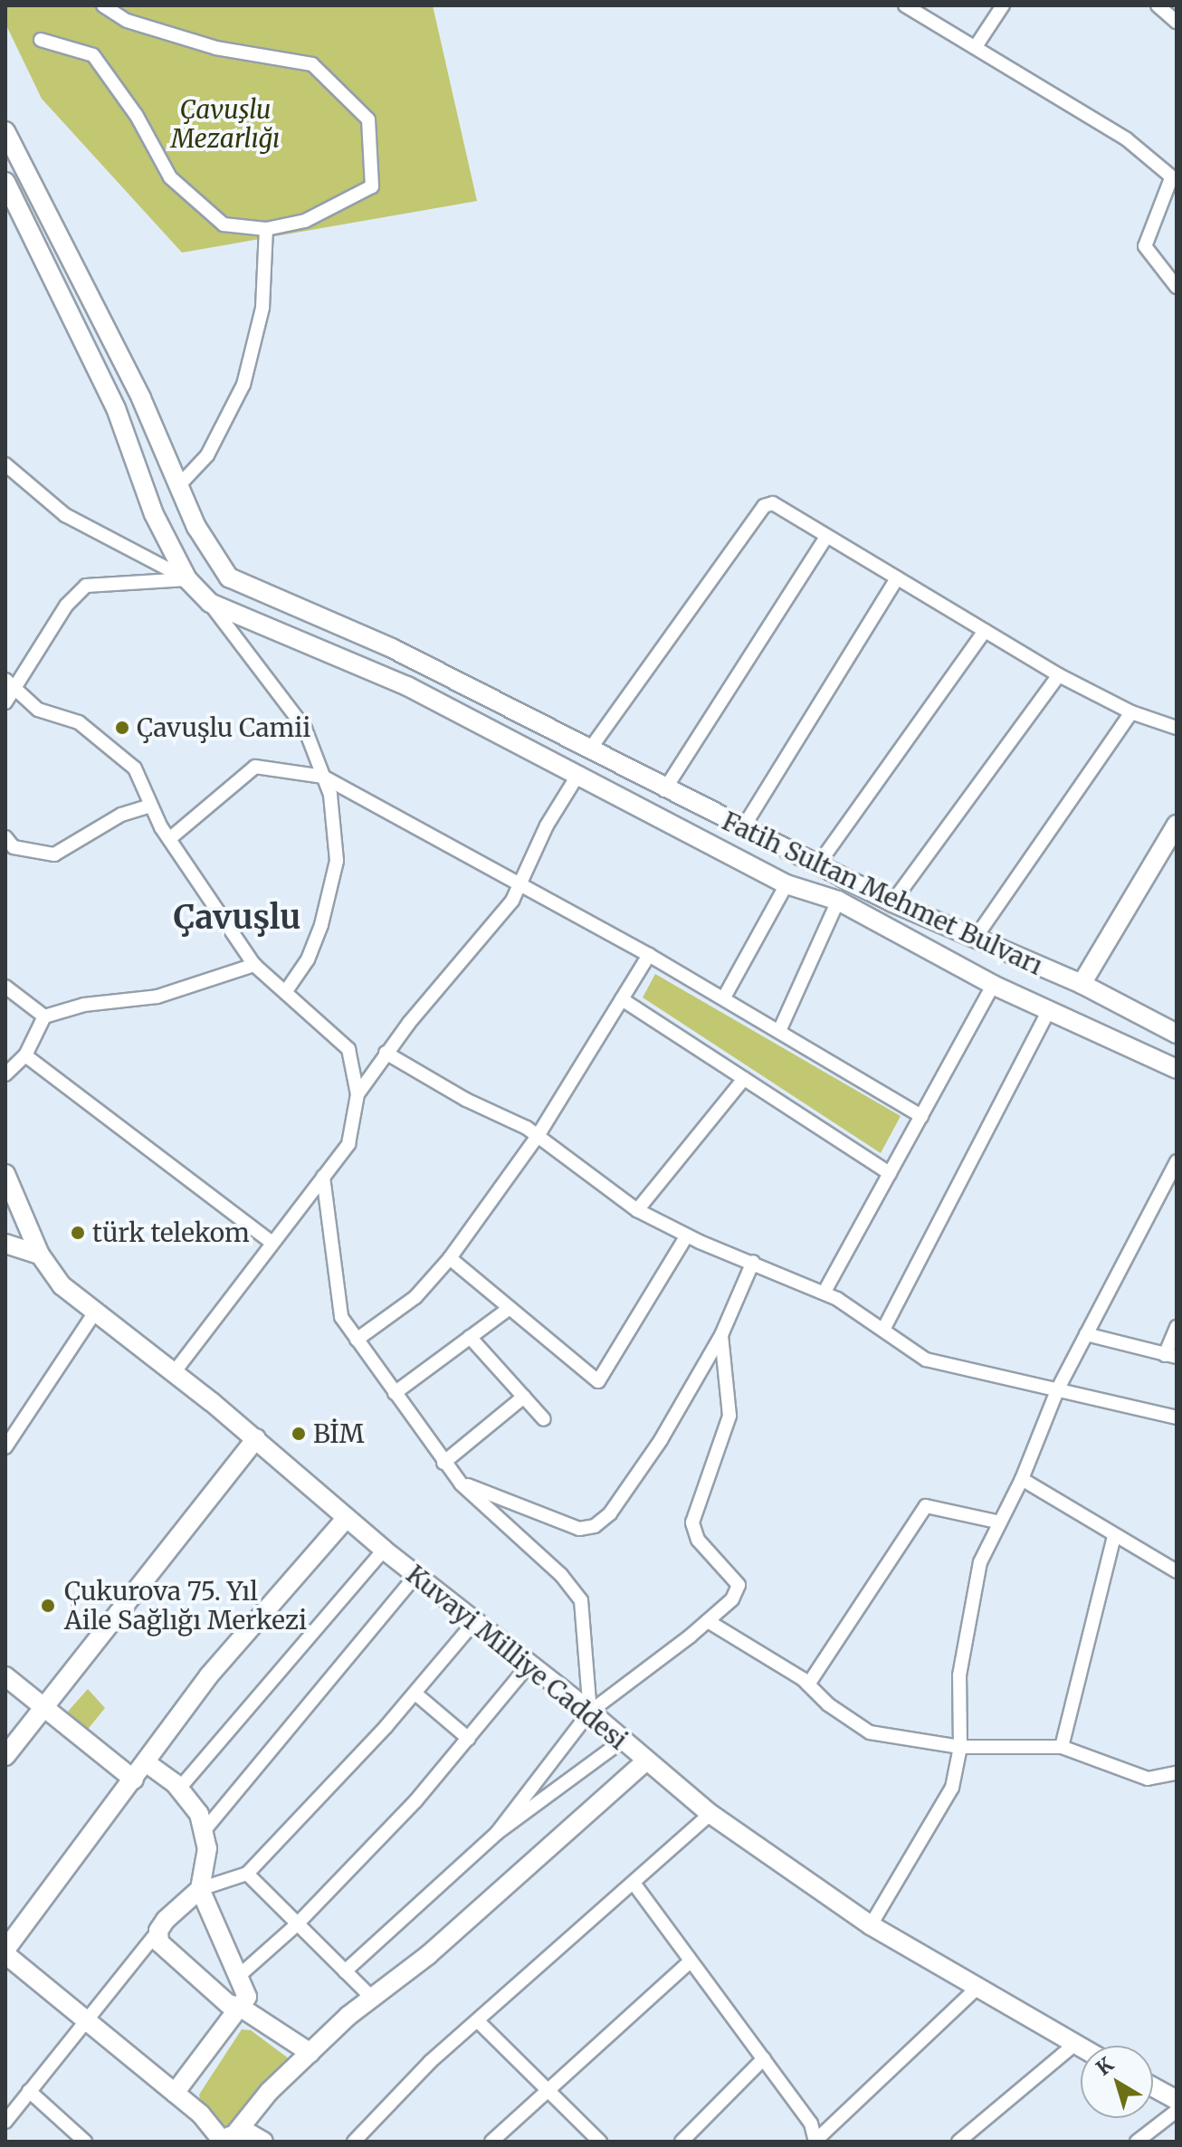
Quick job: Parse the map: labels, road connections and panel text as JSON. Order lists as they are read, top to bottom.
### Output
{
  "streets": {
    "street": ["Fatih Sultan Mehmet Bulvarı", "Kuvayi Milliye Caddesi"]
  },
  "districts": ["Çavuşlu"],
  "parks": ["Çavuşlu Mezarlığı"],
  "places": [
    "Çavuşlu Camii",
    "türk telekom",
    "BİM",
    "Çukurova 75. Yıl Aile Sağlığı Merkezi"
  ],
  "north": "top left"
}
